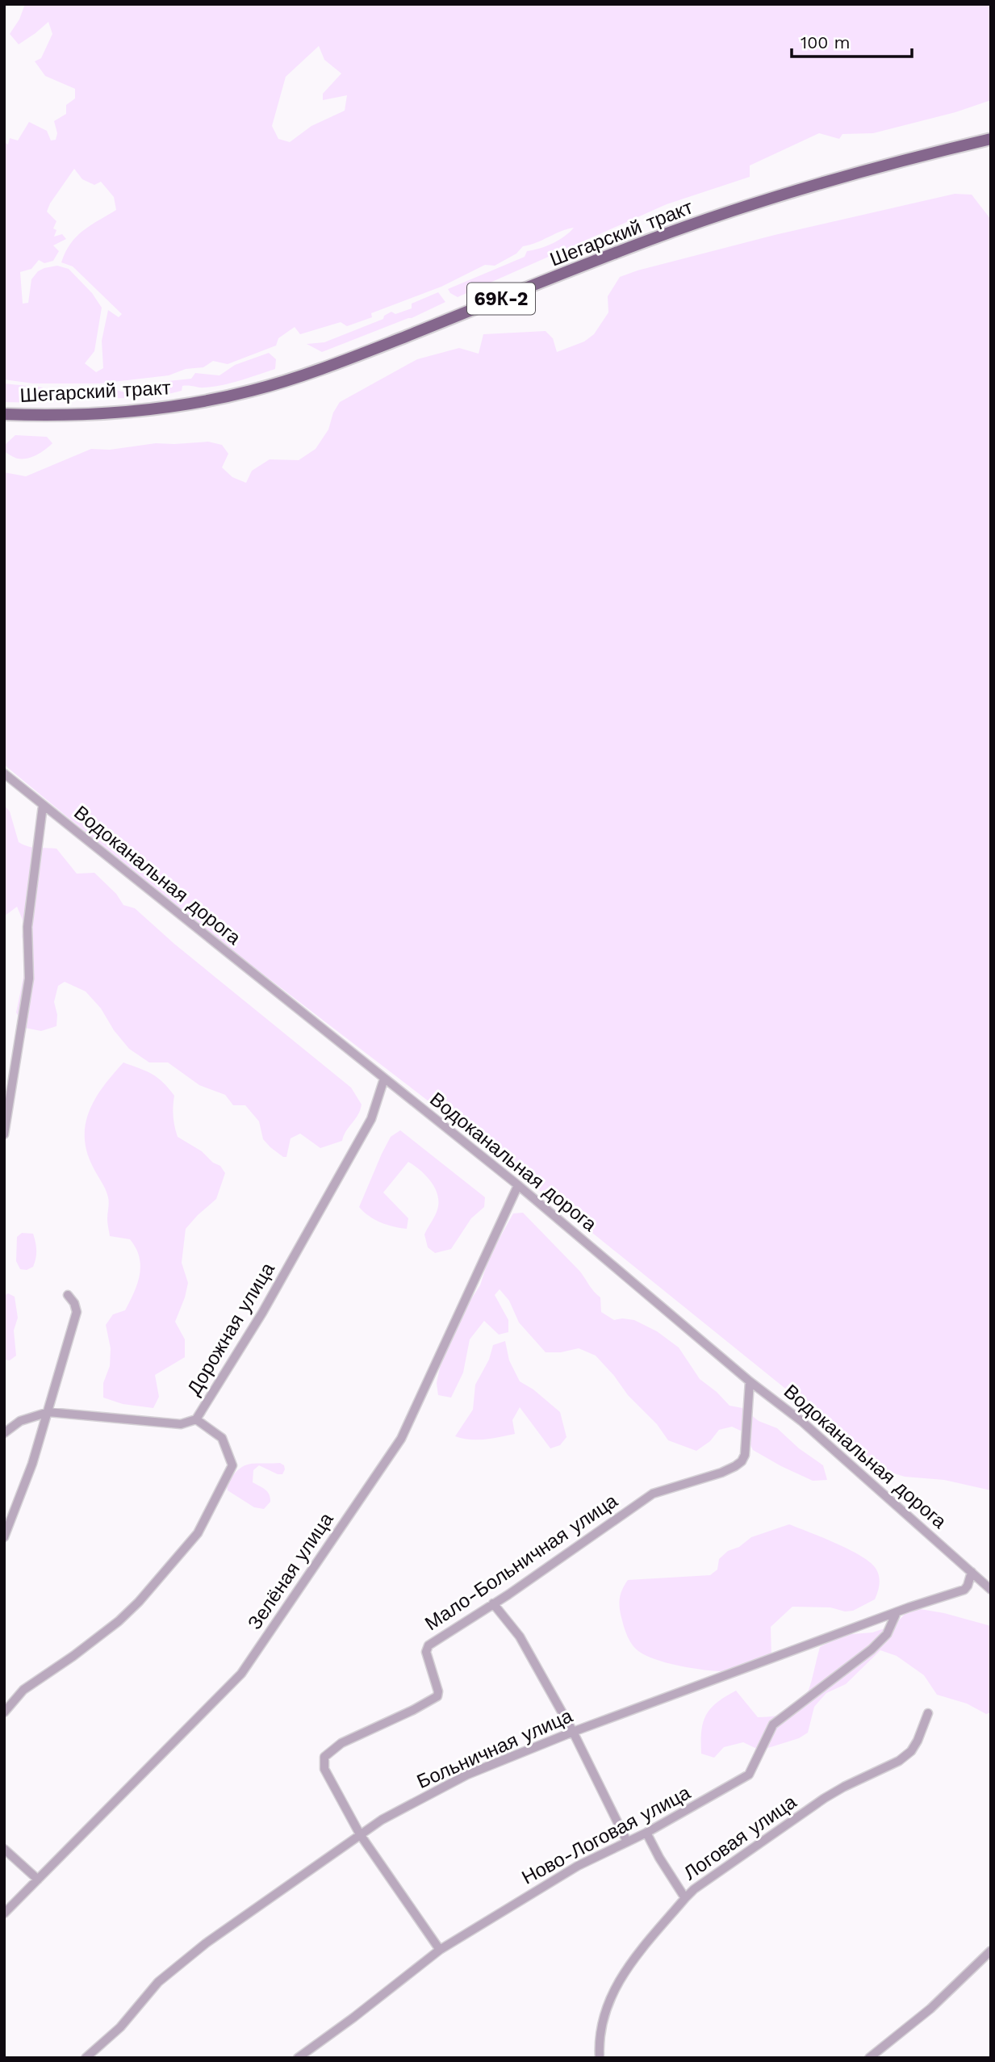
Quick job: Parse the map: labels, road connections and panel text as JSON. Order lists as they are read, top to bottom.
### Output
{
  "streets": {
    "main road": ["Шегарский тракт", "69К-2"],
    "street": [
      "Водоканальная дорога",
      "Дорожная улица",
      "Мало-Больничная улица",
      "Зелёная улица",
      "Больничная улица",
      "Ново-Логовая улица",
      "Логовая улица"
    ]
  },
  "crossings": [
    ["Водоканальная дорога", "Дорожная улица"],
    ["Водоканальная дорога", "Мало-Больничная улица"],
    ["Водоканальная дорога", "Зелёная улица"],
    ["Водоканальная дорога", "Больничная улица"],
    ["Мало-Больничная улица", "Больничная улица"],
    ["Больничная улица", "Ново-Логовая улица"]
  ],
  "scale_bar": "100 m"
}
